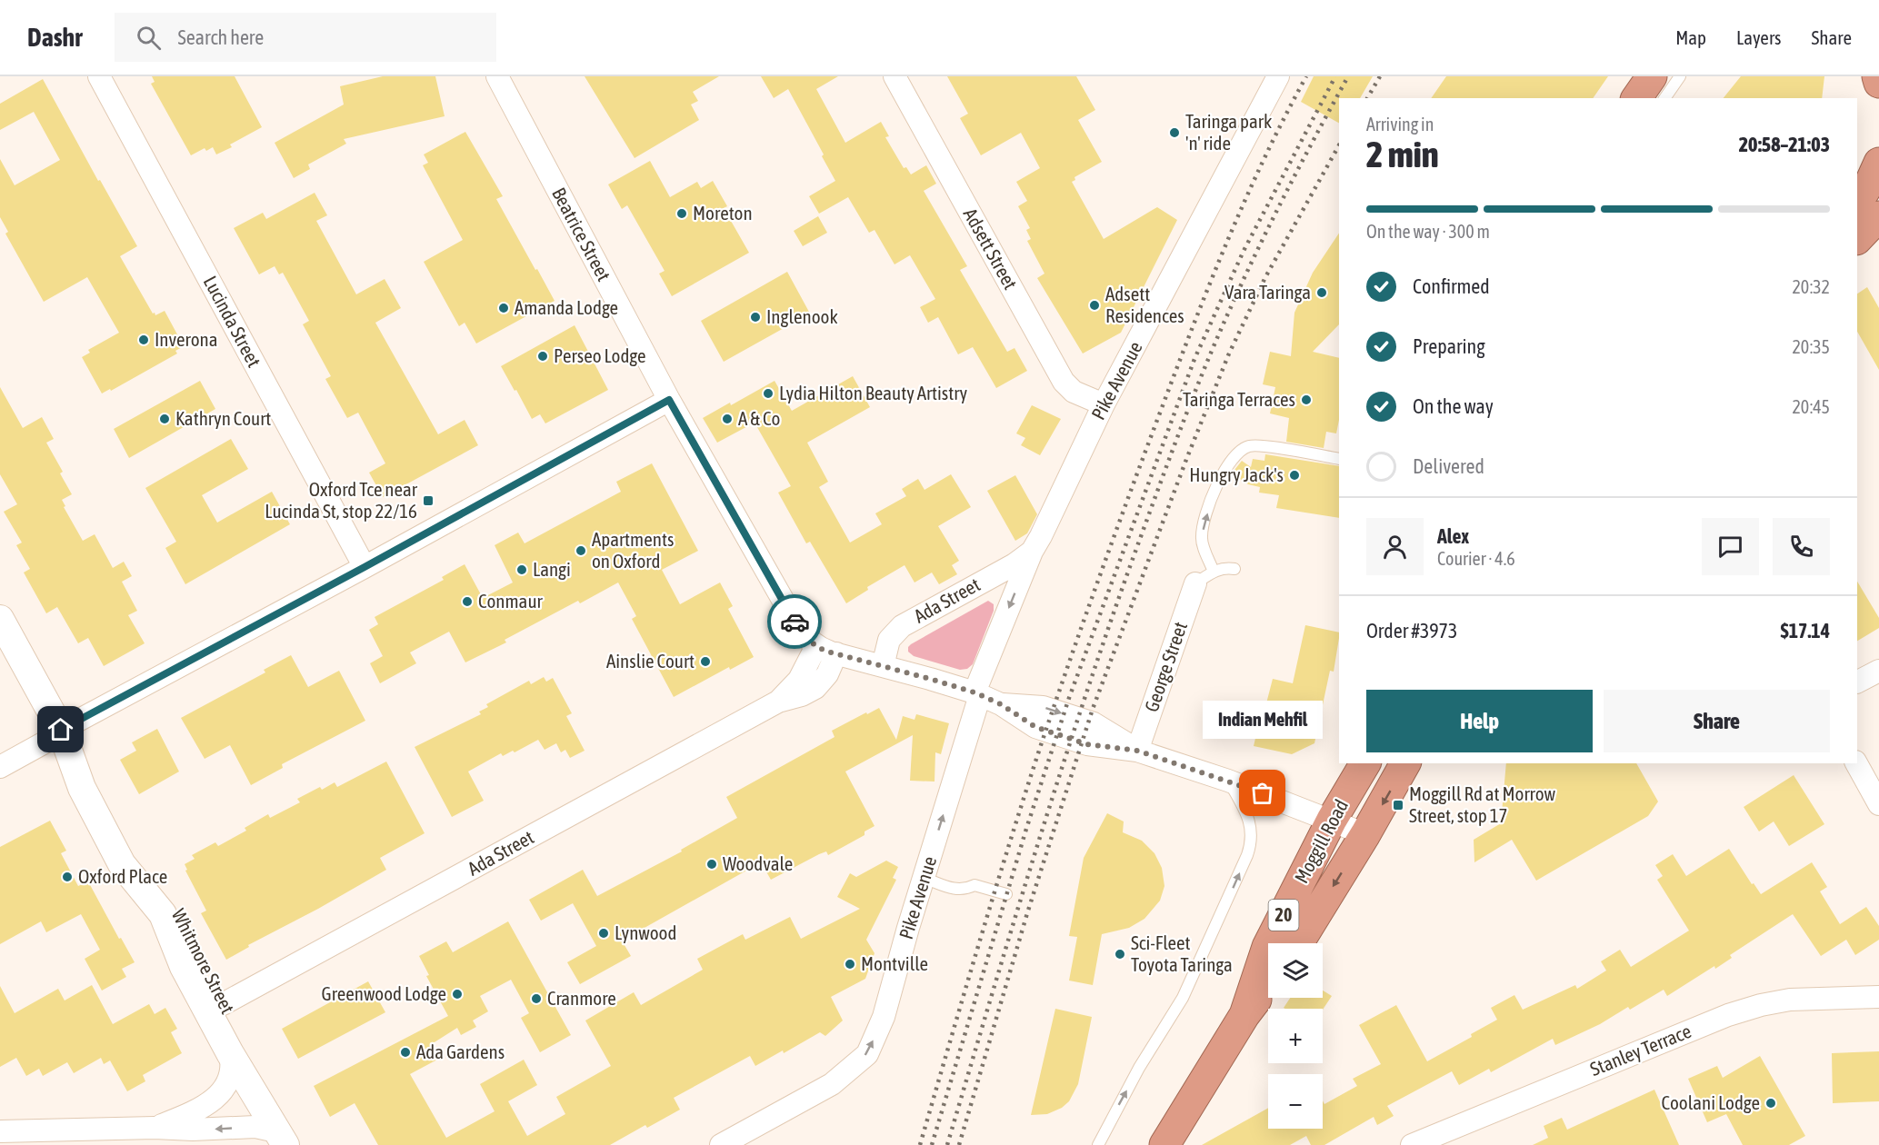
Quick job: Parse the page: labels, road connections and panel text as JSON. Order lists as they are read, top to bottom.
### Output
{
  "streets": {
    "highway": ["Moggill Road", "20"],
    "street": [
      "Beatrice Street",
      "Adsett Street",
      "Lucinda Street",
      "Pike Avenue",
      "Ada Street",
      "George Street",
      "Whitmore Street",
      "Stanley Terrace"
    ]
  },
  "crossings": [
    ["Beatrice Street", "Ada Street"],
    ["Adsett Street", "Pike Avenue"],
    ["Pike Avenue", "Ada Street"],
    ["Ada Street", "Whitmore Street"]
  ],
  "places": {
    "other": [
      "Taringa park 'n' ride",
      "Moreton",
      "Vara Taringa",
      "Adsett Residences",
      "Amanda Lodge",
      "Inglenook",
      "Inverona",
      "Perseo Lodge",
      "Lydia Hilton Beauty Artistry",
      "Taringa Terraces",
      "Kathryn Court",
      "A & Co",
      "Hungry Jack's",
      "Apartments on Oxford",
      "Langi",
      "Conmaur",
      "Ainslie Court",
      "Indian Mehfil",
      "Woodvale",
      "Oxford Place",
      "Lynwood",
      "Sci-Fleet Toyota Taringa",
      "Montville",
      "Greenwood Lodge",
      "Cranmore",
      "Ada Gardens",
      "Coolani Lodge"
    ],
    "transit": ["Oxford Tce near Lucinda St, stop 22/16", "Moggill Rd at Morrow Street, stop 17"]
  },
  "page": {
    "header": "Dashr",
    "search": "Search here",
    "nav": ["Map", "Layers", "Share"],
    "heading": ["2 min", "Arriving in", "20:58–21:03"],
    "panel": [
      "Alex",
      "Courier · 4.6",
      "Order #3973",
      "$17.14"
    ],
    "bar": "On the way · 300 m",
    "list": [
      ["Confirmed", "20:32"],
      ["Preparing", "20:35"],
      ["On the way", "20:45"],
      "Delivered"
    ],
    "buttons": ["Help", "Share"],
    "bubble": "Indian Mehfil",
    "map_buttons": ["+", "−"]
  }
}
